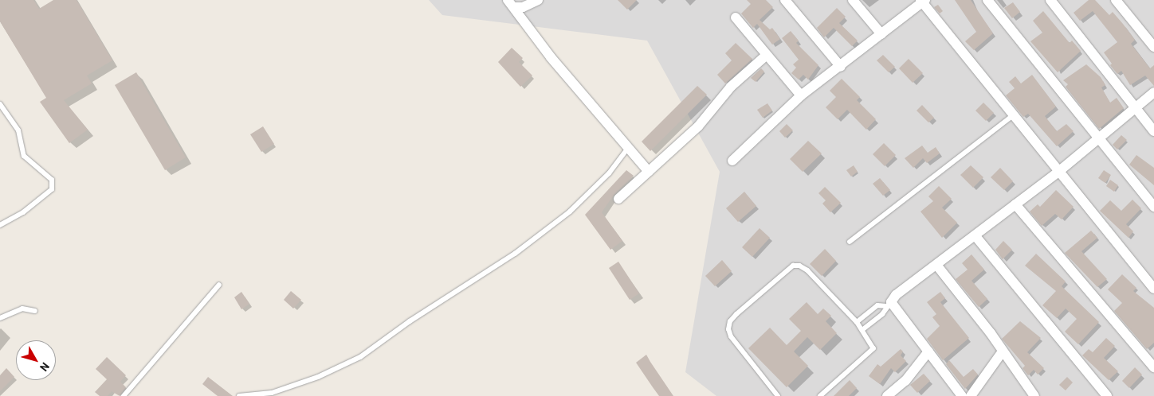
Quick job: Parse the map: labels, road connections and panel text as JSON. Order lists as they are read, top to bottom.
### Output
{
  "north": "bottom right"
}
